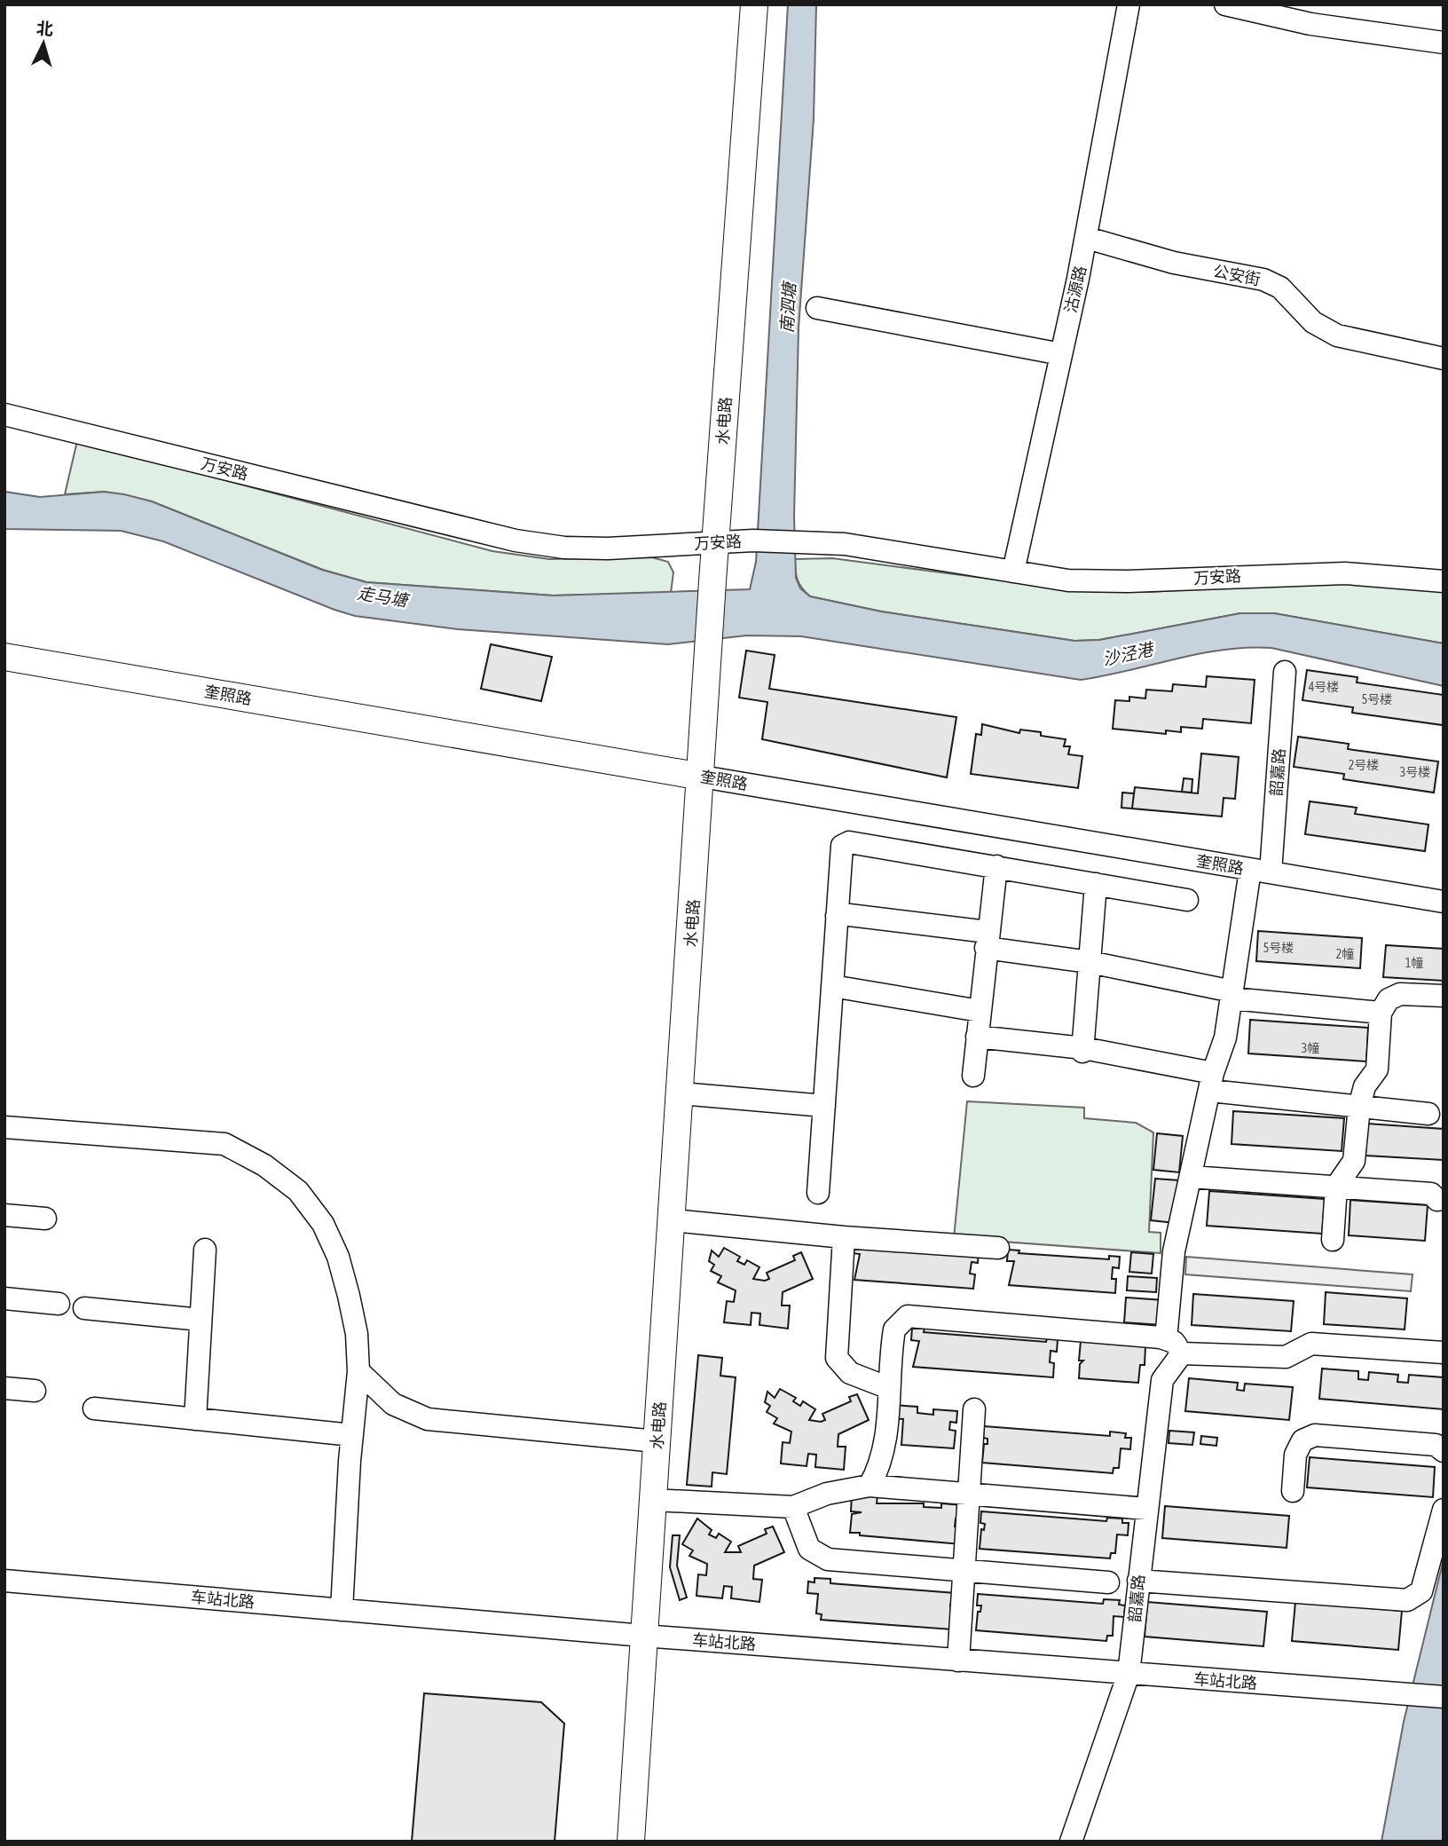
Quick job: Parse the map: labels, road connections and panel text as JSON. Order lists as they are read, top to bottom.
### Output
{
  "streets": {
    "main road": ["水电路", "奎照路"],
    "street": [
      "公安街",
      "沽源路",
      "万安路",
      "韶嘉路",
      "车站北路"
    ]
  },
  "crossings": [
    ["公安街", "沽源路"],
    ["沽源路", "万安路"],
    ["水电路", "万安路"],
    ["水电路", "奎照路"],
    ["水电路", "车站北路"],
    ["奎照路", "韶嘉路"],
    ["韶嘉路", "车站北路"]
  ],
  "water": ["南泗塘", "走马塘", "沙泾港"],
  "house_numbers": [
    "4号楼",
    "5号楼",
    "2号楼",
    "3号楼",
    "5号楼",
    "2幢",
    "1幢",
    "3幢"
  ],
  "north": "top"
}
